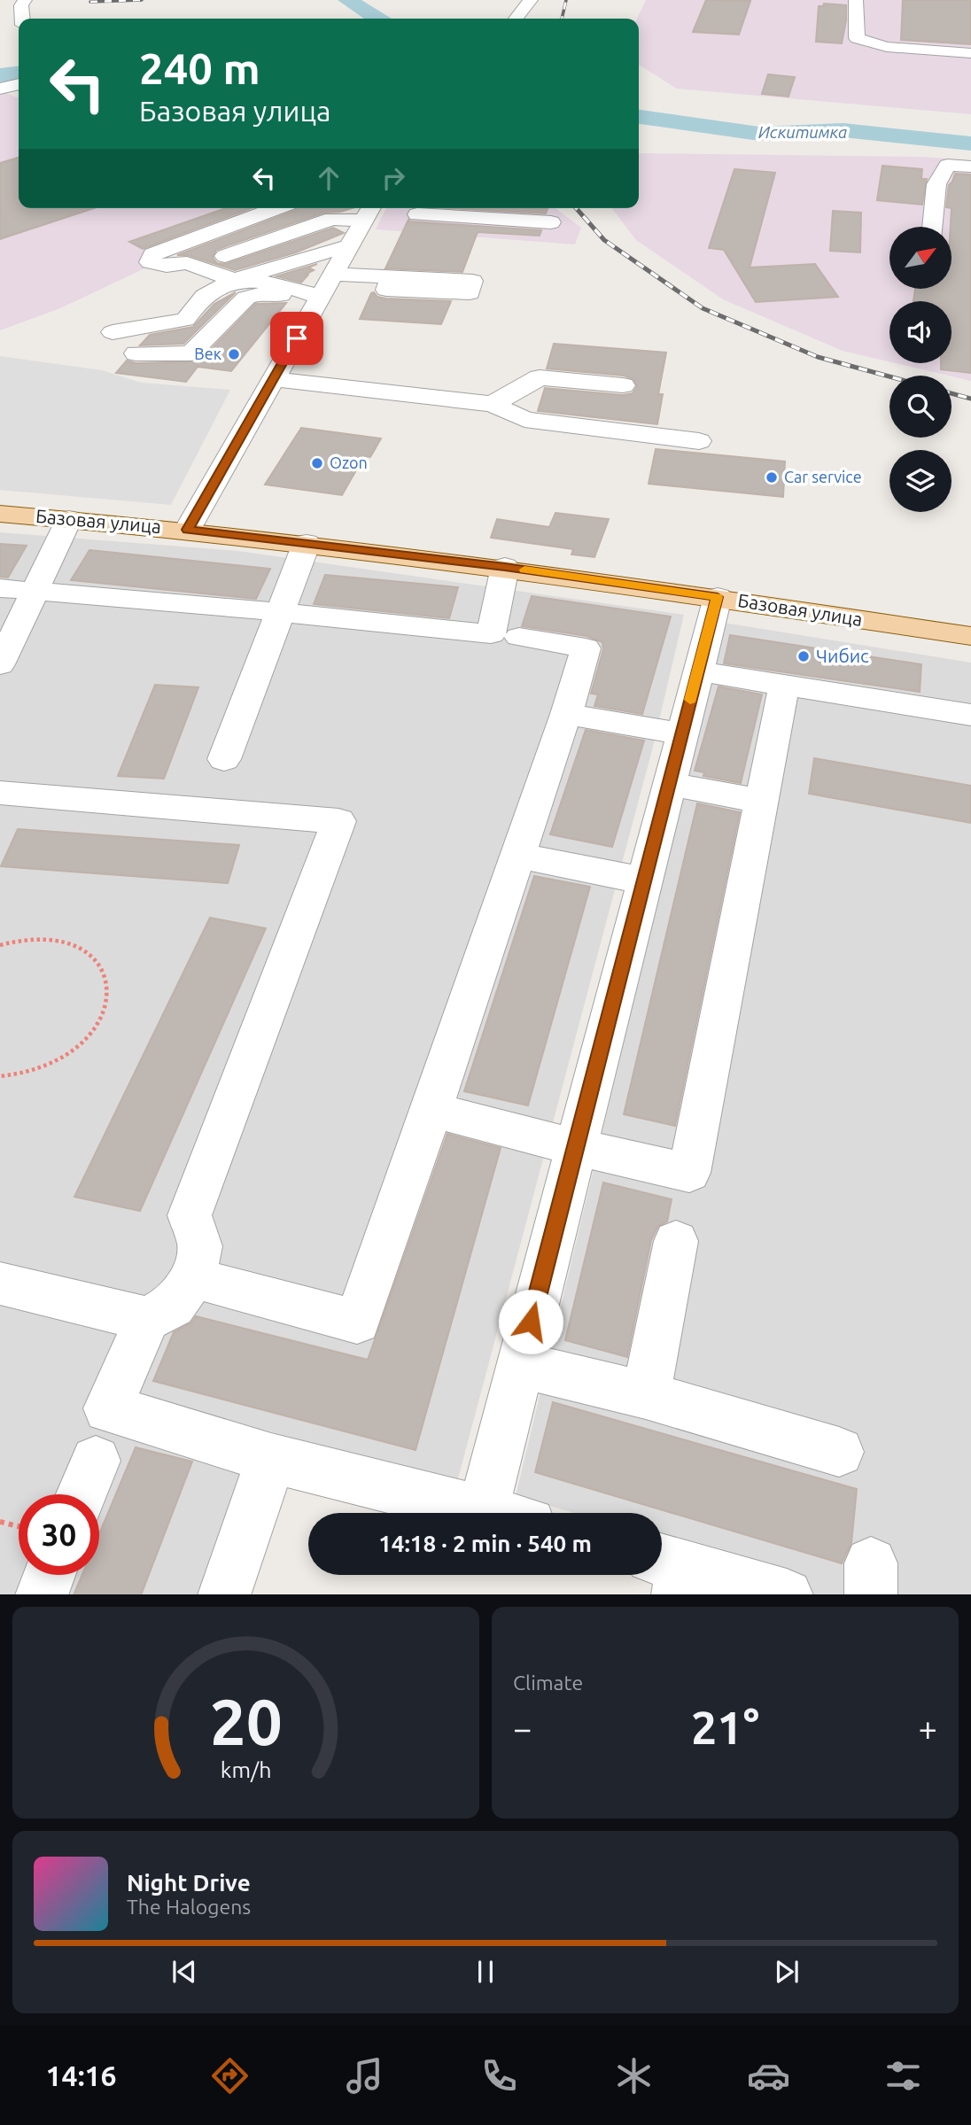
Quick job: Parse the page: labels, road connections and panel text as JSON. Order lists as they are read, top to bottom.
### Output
{
  "streets": {
    "main road": ["Базовая улица"]
  },
  "water": ["Искитимка"],
  "places": [
    "Век",
    "Ozon",
    "Car service",
    "Чибис"
  ],
  "north": "top right",
  "page": {
    "turn": ["240 m", "Базовая улица"],
    "limit": "30",
    "trip": "14:18 · 2 min · 540 m",
    "tile": "Climate",
    "heat": ["−", "21°", "+"],
    "song": ["Night Drive", "The Halogens"],
    "tabs": "14:16",
    "gauge": ["20", "km/h"]
  }
}
